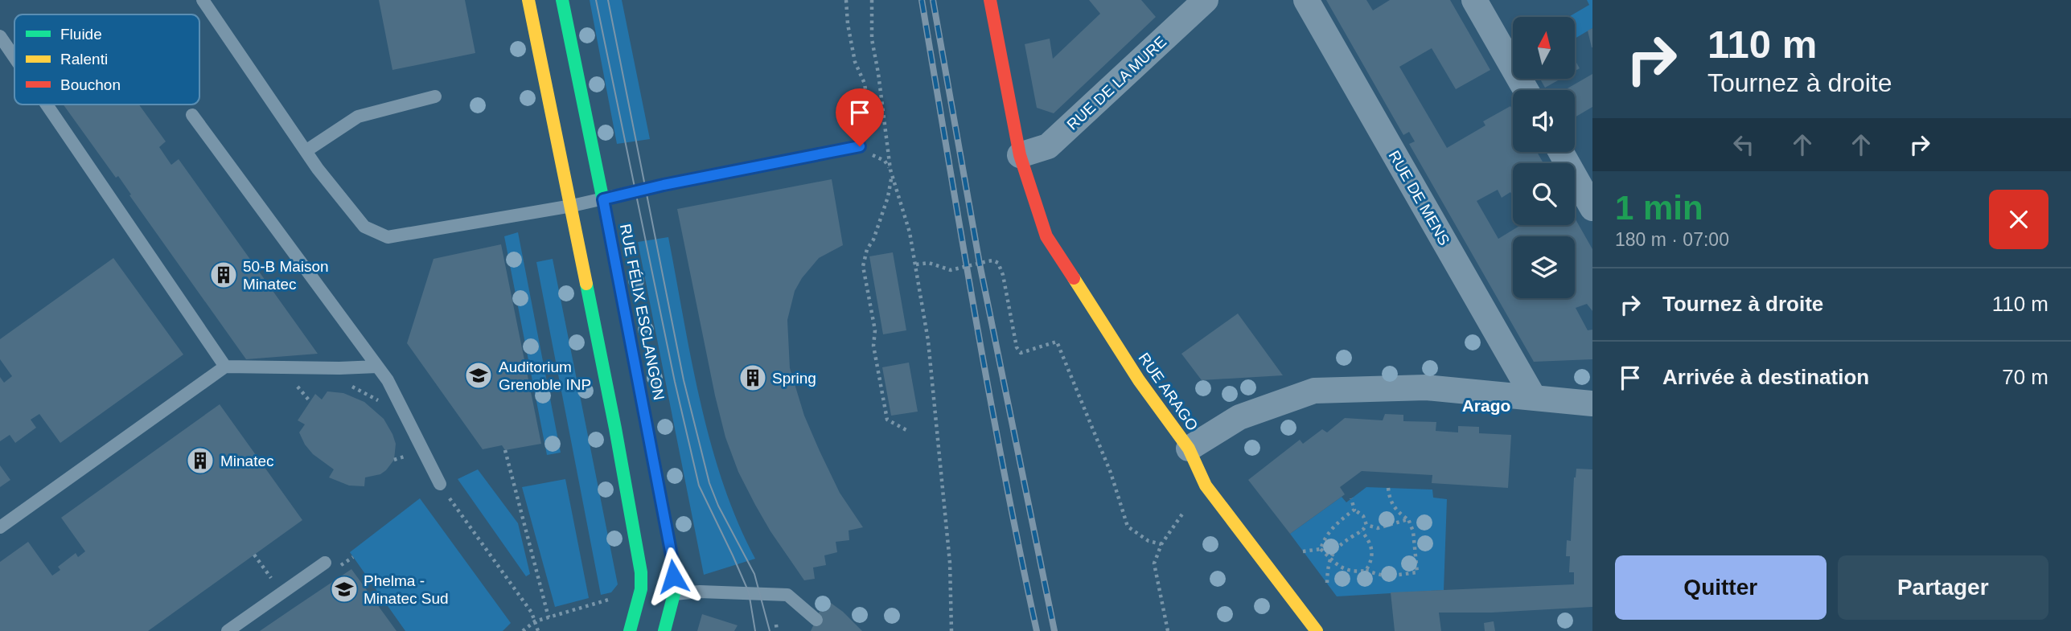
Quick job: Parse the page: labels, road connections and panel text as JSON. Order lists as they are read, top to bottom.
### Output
{
  "streets": {
    "street": [
      "RUE DE LA MURE",
      "RUE DE MENS",
      "RUE FÉLIX ESCLANGON",
      "RUE ARAGO"
    ]
  },
  "crossings": [
    ["RUE DE LA MURE", "RUE ARAGO"]
  ],
  "districts": ["Arago"],
  "places": {
    "building": ["50-B Maison Minatec", "Spring", "Minatec"],
    "school or university": ["Auditorium Grenoble INP", "Phelma - Minatec Sud"]
  },
  "legend": ["Fluide", "Ralenti", "Bouchon"],
  "north": "top",
  "page": {
    "turn": ["110 m", "Tournez à droite"],
    "heading": ["1 min", "180 m · 07:00"],
    "list": [
      {
        "name": "Tournez à droite",
        "value": "110 m"
      },
      {
        "name": "Arrivée à destination",
        "value": "70 m"
      }
    ],
    "buttons": ["Quitter", "Partager"]
  }
}
